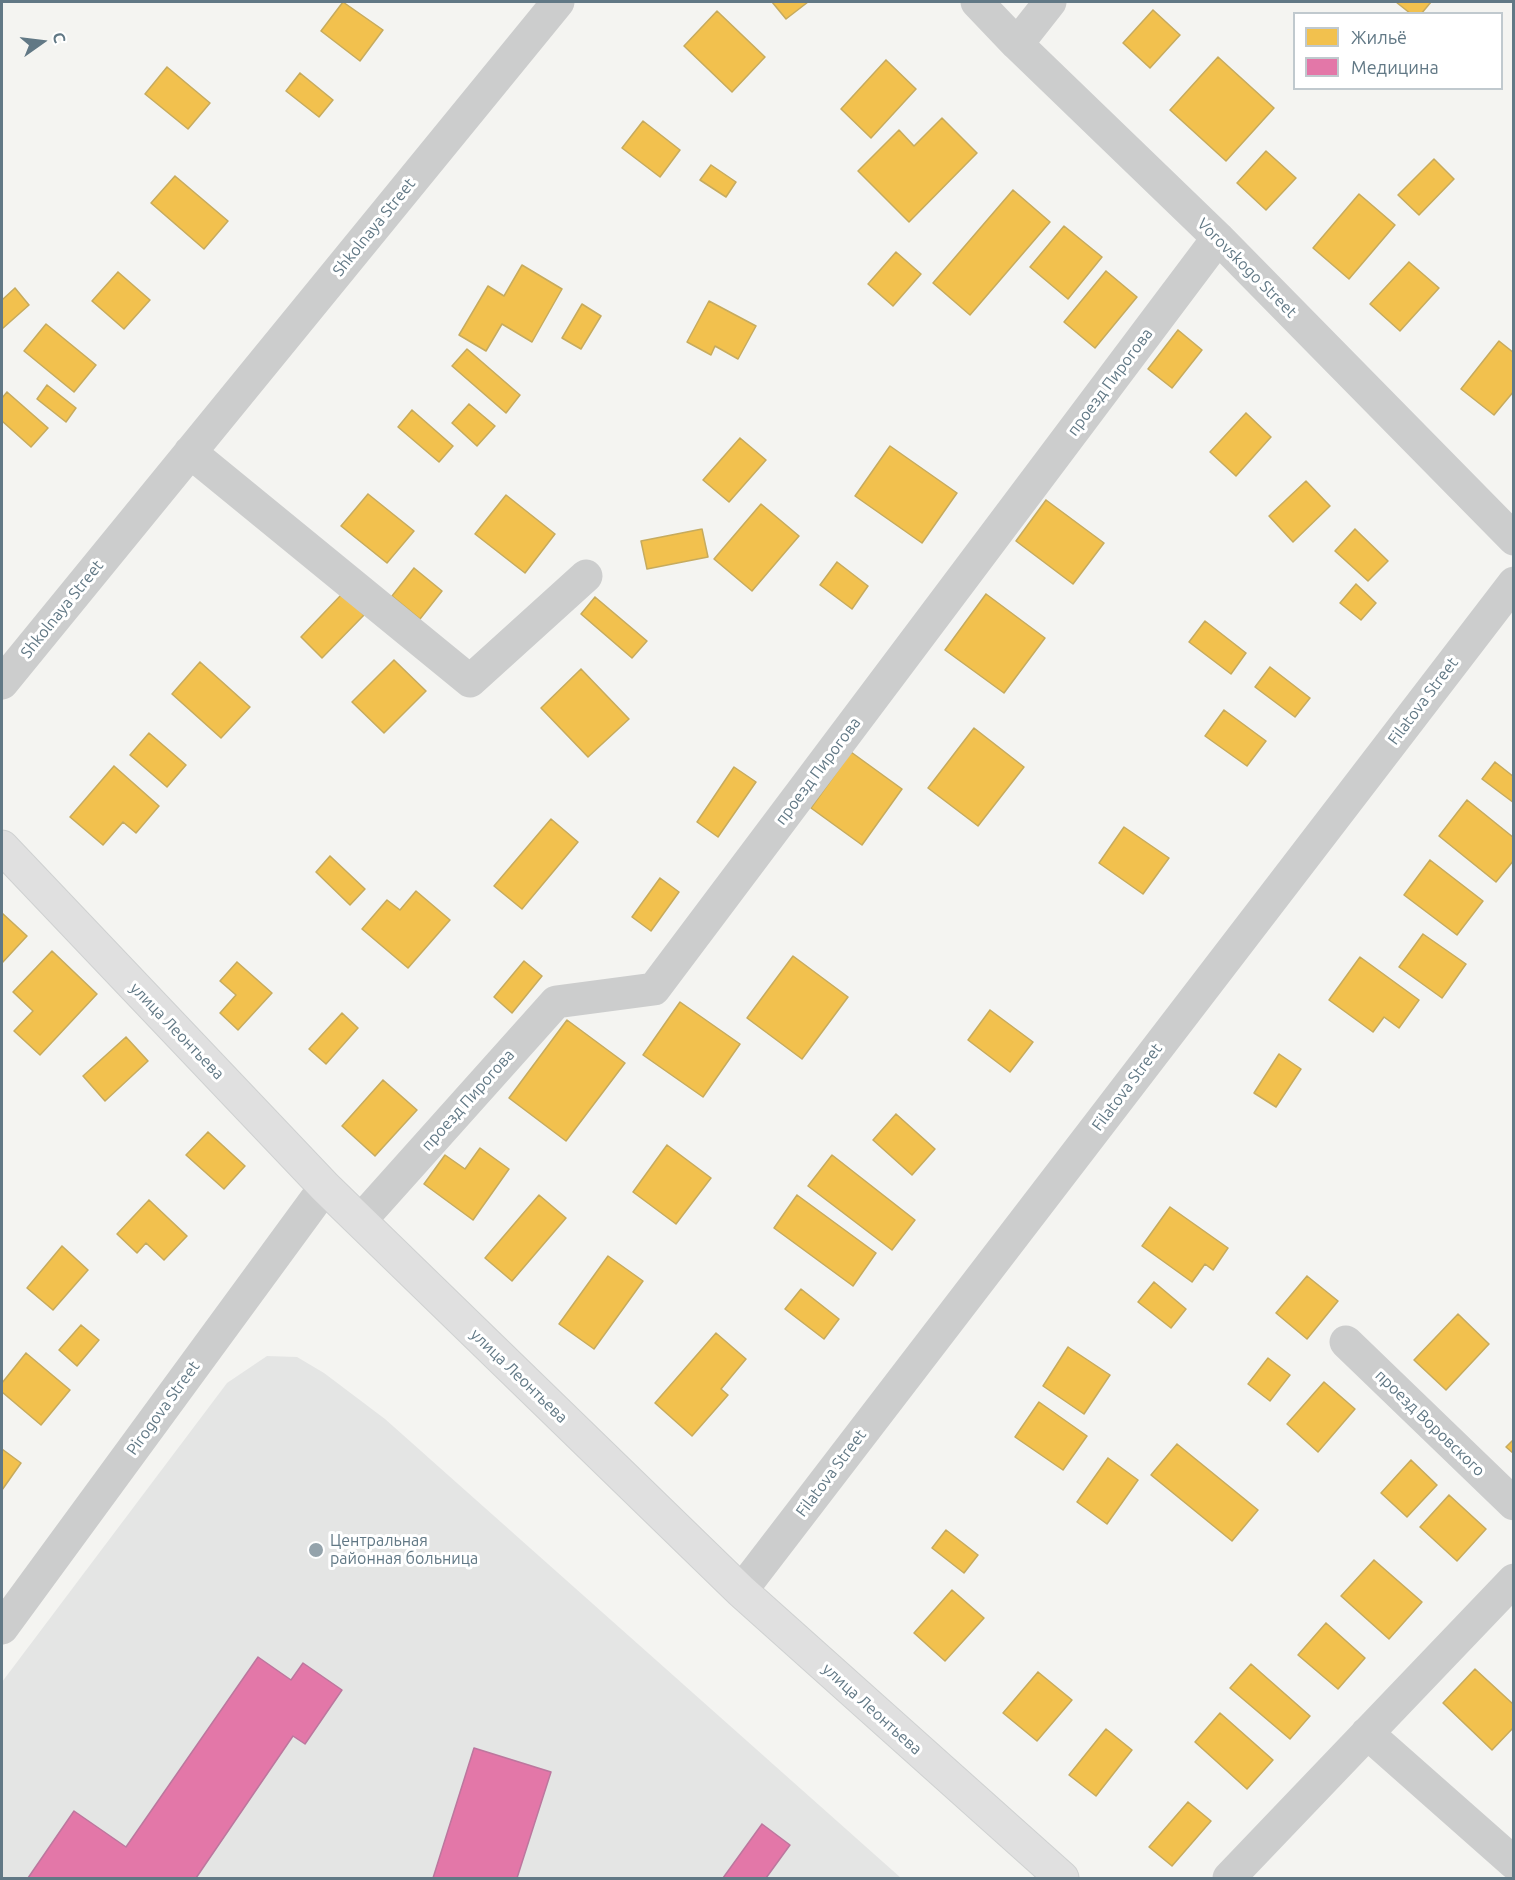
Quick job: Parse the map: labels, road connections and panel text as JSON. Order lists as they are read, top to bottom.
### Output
{
  "streets": {
    "street": [
      "Shkolnaya Street",
      "Vorovskogo Street",
      "проезд Пирогова",
      "Filatova Street",
      "улица Леонтьева",
      "Pirogova Street",
      "проезд Воровского"
    ]
  },
  "crossings": [
    ["Vorovskogo Street", "проезд Пирогова"],
    ["проезд Пирогова", "улица Леонтьева"],
    ["Filatova Street", "улица Леонтьева"],
    ["улица Леонтьева", "Pirogova Street"]
  ],
  "places": ["Центральная районная больница"],
  "legend": ["Жильё", "Медицина"],
  "north": "right"
}
